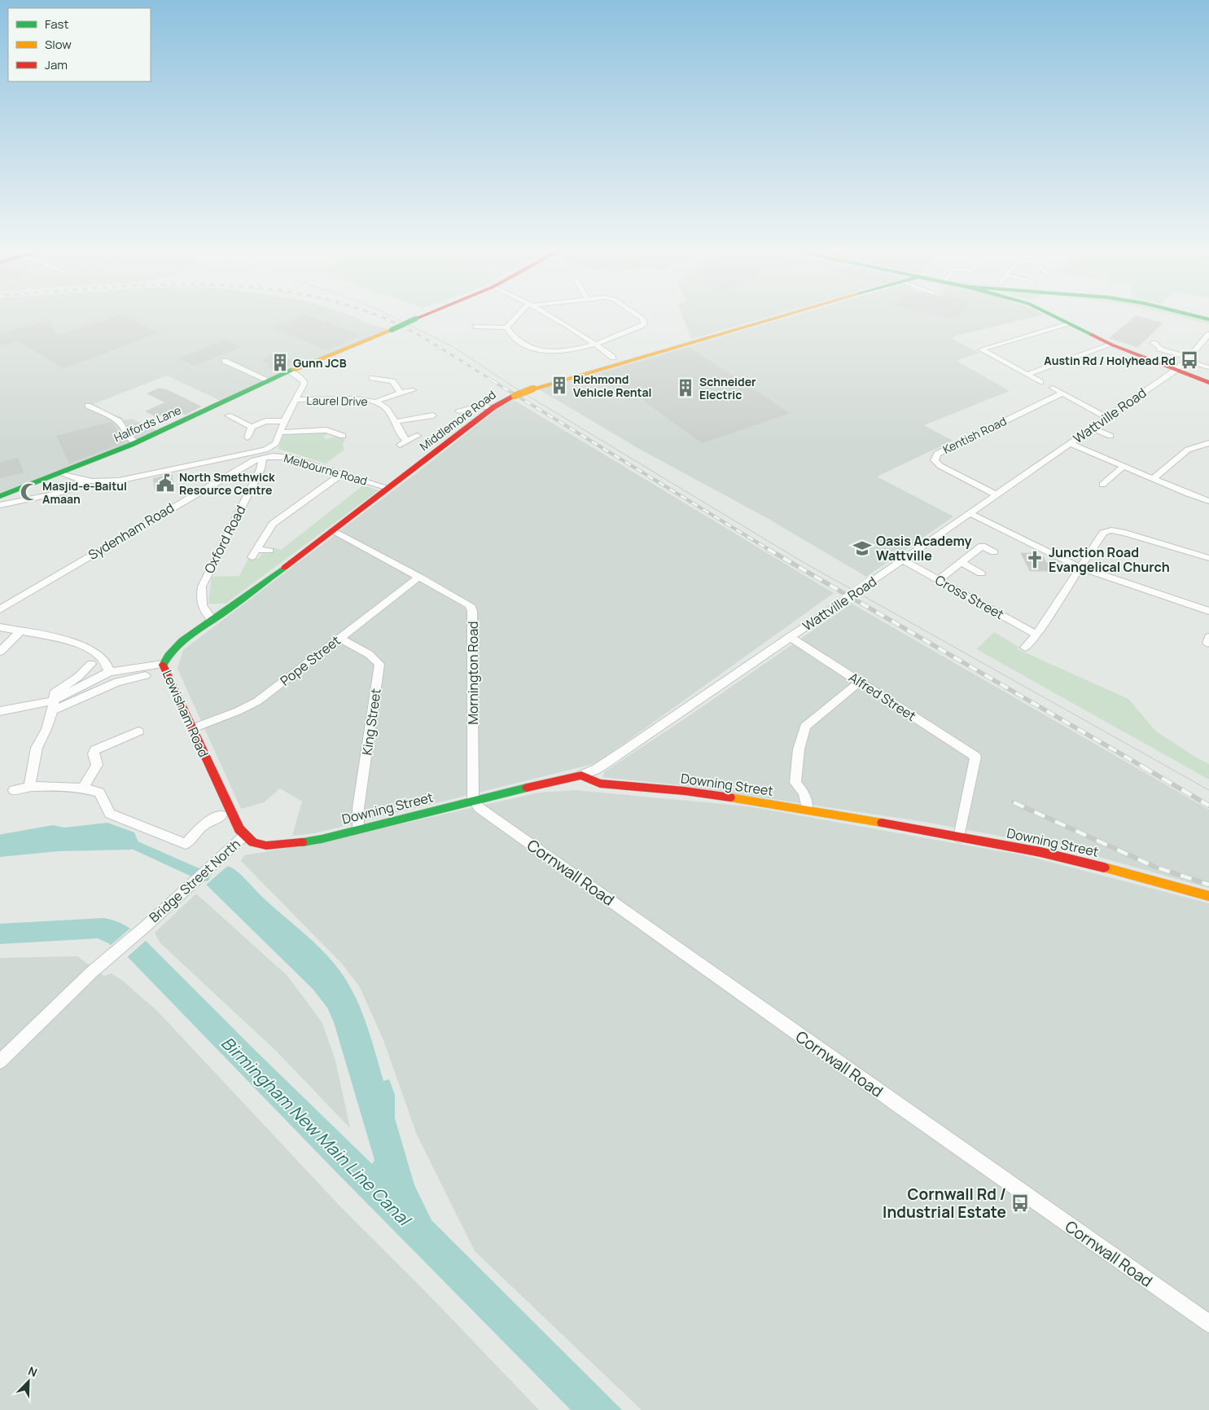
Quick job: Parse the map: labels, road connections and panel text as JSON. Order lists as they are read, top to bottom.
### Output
{
  "streets": {
    "main road": [
      "Middlemore Road",
      "Halfords Lane",
      "Lewisham Road",
      "Downing Street"
    ],
    "street": [
      "Laurel Drive",
      "Wattville Road",
      "Kentish Road",
      "Melbourne Road",
      "Sydenham Road",
      "Oxford Road",
      "Cross Street",
      "Pope Street",
      "Mornington Road",
      "Alfred Street",
      "King Street",
      "Cornwall Road",
      "Bridge Street North"
    ]
  },
  "crossings": [
    ["Wattville Road", "Kentish Road"],
    ["Wattville Road", "Cross Street"],
    ["Wattville Road", "Alfred Street"],
    ["Wattville Road", "Downing Street"],
    ["Middlemore Road", "Melbourne Road"],
    ["Middlemore Road", "Oxford Road"],
    ["Middlemore Road", "Mornington Road"],
    ["Middlemore Road", "Lewisham Road"],
    ["Melbourne Road", "Sydenham Road"],
    ["Melbourne Road", "Oxford Road"],
    ["Sydenham Road", "Oxford Road"],
    ["Pope Street", "Mornington Road"],
    ["Pope Street", "Lewisham Road"],
    ["Pope Street", "King Street"],
    ["Mornington Road", "Downing Street"],
    ["Mornington Road", "Cornwall Road"],
    ["Alfred Street", "Downing Street"],
    ["Lewisham Road", "Downing Street"],
    ["Lewisham Road", "Bridge Street North"],
    ["King Street", "Downing Street"],
    ["Downing Street", "Cornwall Road"],
    ["Downing Street", "Bridge Street North"]
  ],
  "water": ["Birmingham New Main Line Canal"],
  "places": {
    "bus stop": ["Austin Rd / Holyhead Rd", "Cornwall Rd / Industrial Estate"],
    "building": ["Gunn JCB", "Richmond Vehicle Rental", "Schneider Electric"],
    "public building": ["North Smethwick Resource Centre"],
    "mosque": ["Masjid-e-Baitul Amaan"],
    "school or university": ["Oasis Academy Wattville"],
    "church": ["Junction Road Evangelical Church"]
  },
  "legend": ["Fast", "Slow", "Jam"],
  "north": "top right"
}
